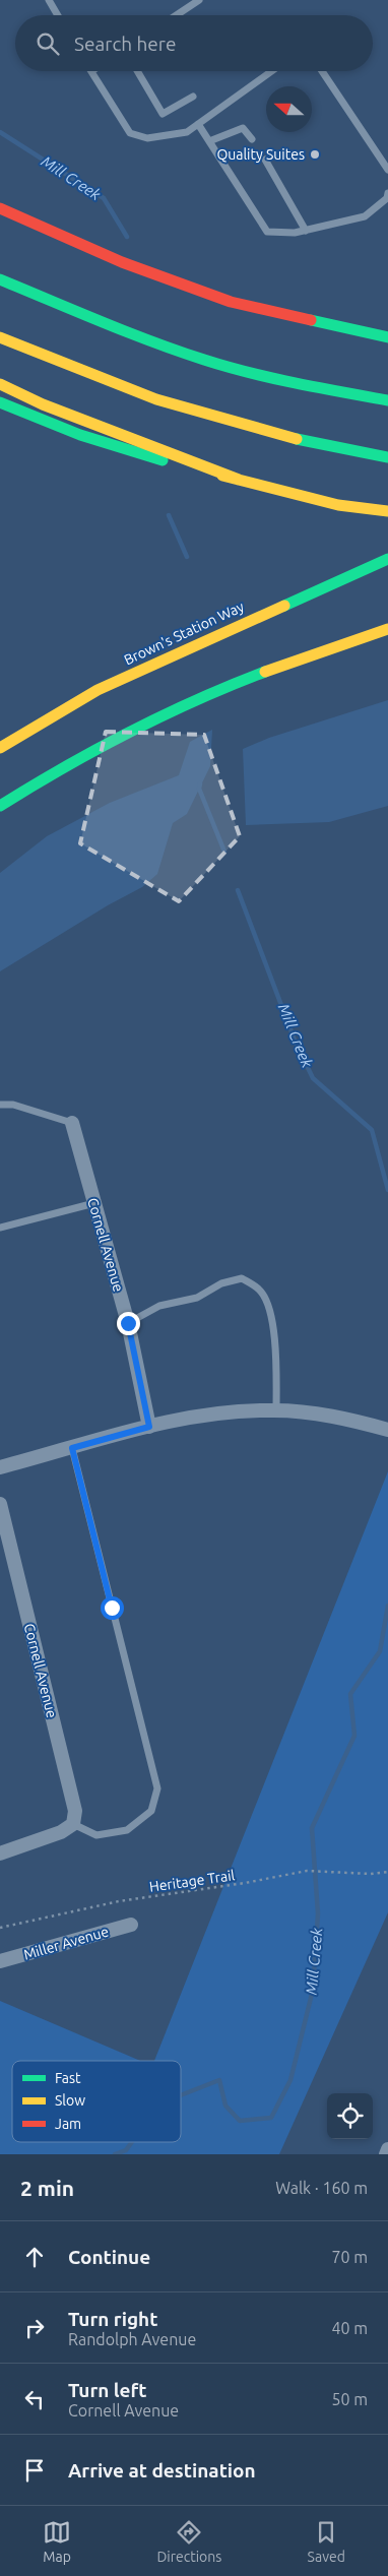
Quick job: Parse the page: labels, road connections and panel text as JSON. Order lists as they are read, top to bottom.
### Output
{
  "streets": {
    "main road": ["Brown's Station Way"],
    "street": ["Cornell Avenue", "Miller Avenue"],
    "path": ["Heritage Trail"]
  },
  "water": ["Mill Creek"],
  "places": ["Quality Suites"],
  "legend": ["Fast", "Slow", "Jam"],
  "north": "left",
  "page": {
    "search": "Search here",
    "heading": ["2 min", "Walk · 160 m"],
    "list": [
      ["Continue", "70 m"],
      ["Turn right", "Randolph Avenue", "40 m"],
      ["Turn left", "Cornell Avenue", "50 m"],
      "Arrive at destination"
    ],
    "nav": ["Map", "Directions", "Saved"]
  }
}
